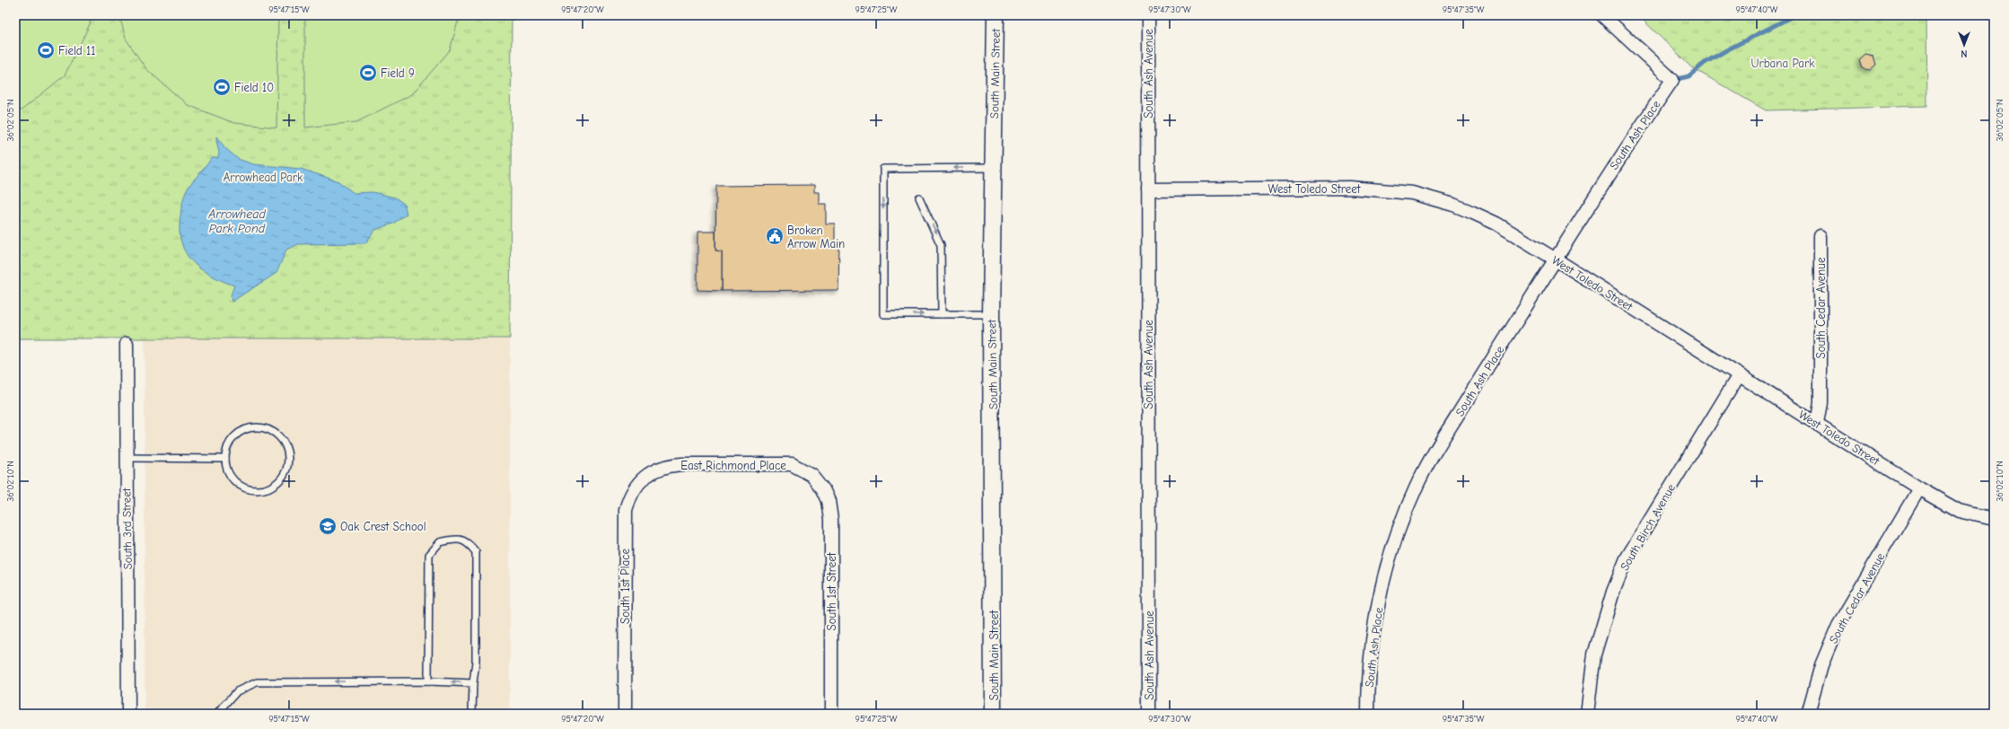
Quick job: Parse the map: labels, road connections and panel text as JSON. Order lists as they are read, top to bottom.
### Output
{
  "streets": {
    "street": [
      "South Main Street",
      "South Ash Avenue",
      "South Ash Place",
      "West Toledo Street",
      "South Cedar Avenue",
      "East Richmond Place",
      "South Birch Avenue",
      "South 3rd Street",
      "South 1st Place",
      "South 1st Street"
    ]
  },
  "crossings": [
    ["South Ash Avenue", "West Toledo Street"],
    ["South Ash Place", "West Toledo Street"],
    ["West Toledo Street", "South Cedar Avenue"],
    ["West Toledo Street", "South Birch Avenue"],
    ["East Richmond Place", "South 1st Place"],
    ["East Richmond Place", "South 1st Street"]
  ],
  "water": ["Arrowhead Park Pond"],
  "parks": ["Urbana Park", "Arrowhead Park"],
  "places": {
    "sports": ["Field 11", "Field 9", "Field 10"],
    "public building": ["Broken Arrow Main"],
    "school or university": ["Oak Crest School"]
  },
  "north": "bottom",
  "coordinates": [
    "95°47'15\"W",
    "95°47'20\"W",
    "95°47'25\"W",
    "95°47'30\"W",
    "95°47'35\"W",
    "95°47'40\"W",
    "36°02'05\"N",
    "36°02'10\"N"
  ]
}
